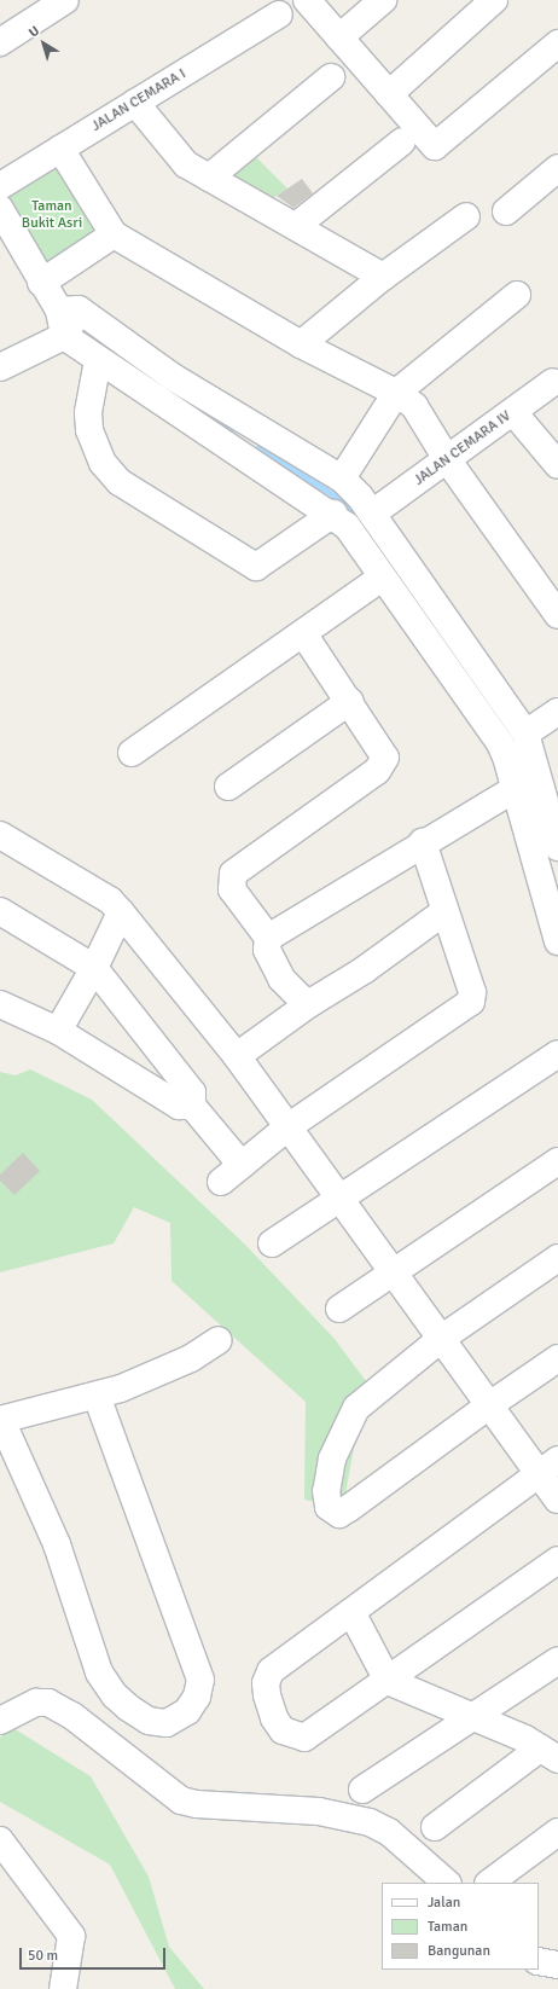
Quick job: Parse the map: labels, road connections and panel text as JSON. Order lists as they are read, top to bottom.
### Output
{
  "streets": {
    "street": ["JALAN CEMARA I", "JALAN CEMARA IV"]
  },
  "parks": ["Taman Bukit Asri"],
  "legend": ["Jalan", "Taman", "Bangunan"],
  "scale_bar": "50 m",
  "north": "top left"
}
